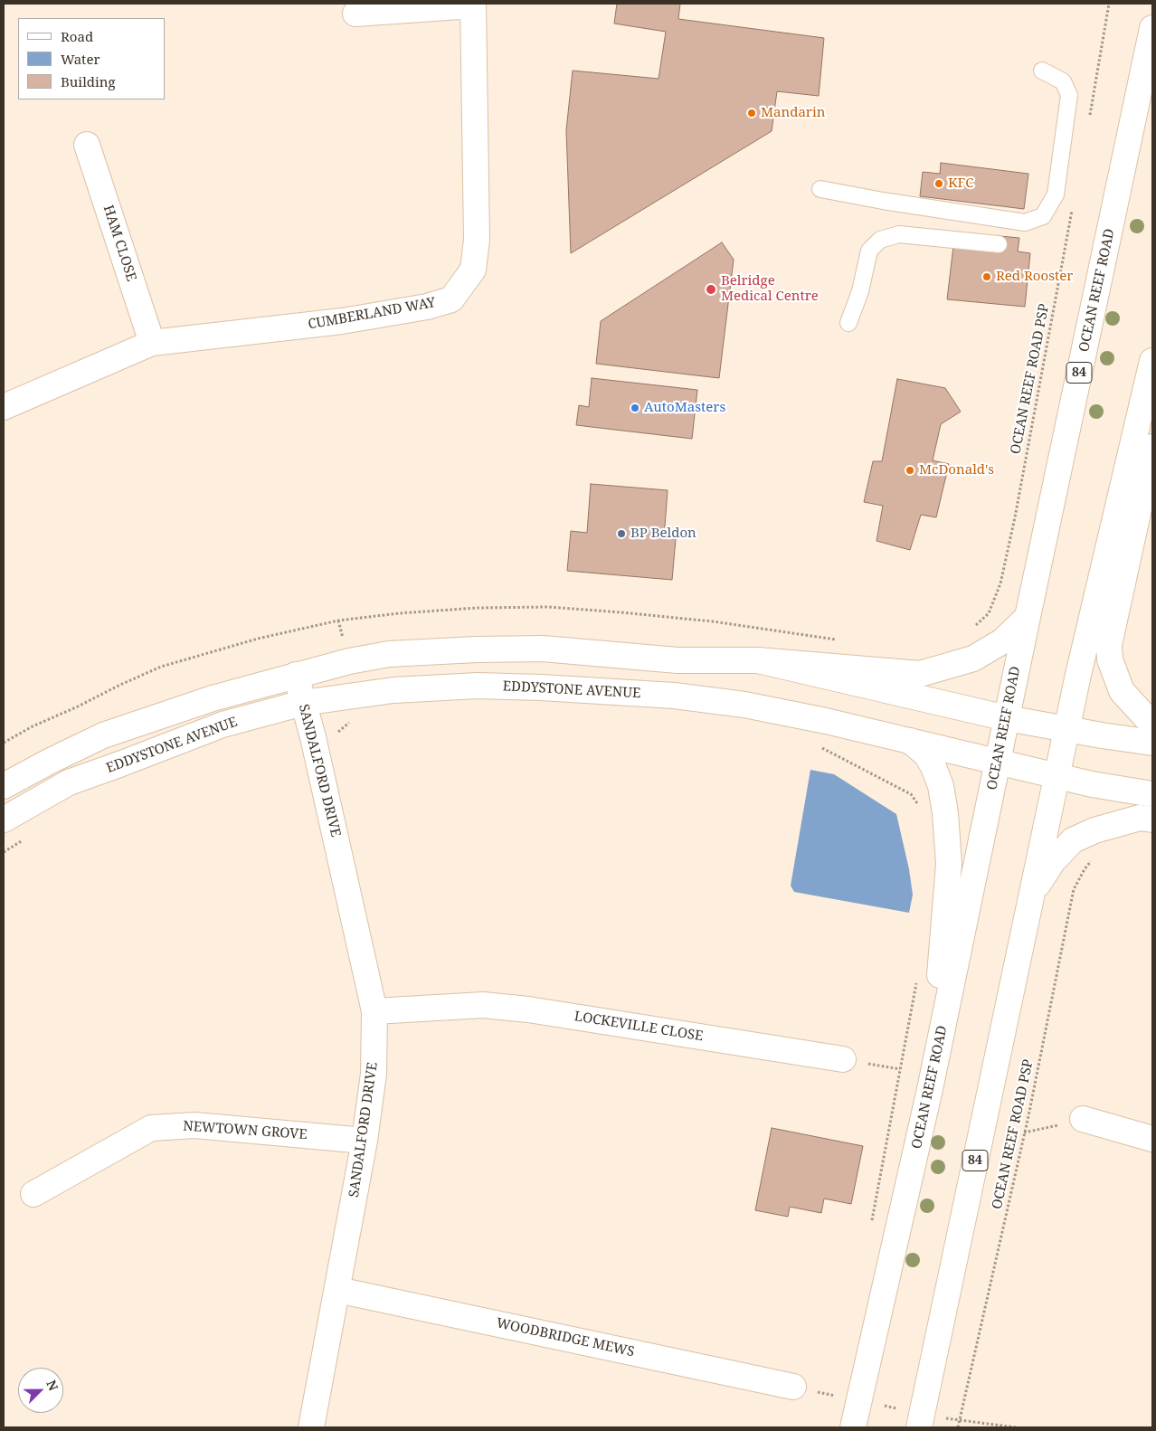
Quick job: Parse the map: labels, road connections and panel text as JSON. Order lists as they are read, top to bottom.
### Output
{
  "streets": {
    "main road": [
      "HAM CLOSE",
      "OCEAN REEF ROAD",
      "CUMBERLAND WAY",
      "84",
      "EDDYSTONE AVENUE",
      "SANDALFORD DRIVE",
      "LOCKEVILLE CLOSE",
      "NEWTOWN GROVE",
      "WOODBRIDGE MEWS"
    ],
    "path": ["OCEAN REEF ROAD PSP"]
  },
  "crossings": [
    ["HAM CLOSE", "CUMBERLAND WAY"],
    ["OCEAN REEF ROAD", "EDDYSTONE AVENUE"],
    ["84", "EDDYSTONE AVENUE"],
    ["EDDYSTONE AVENUE", "SANDALFORD DRIVE"],
    ["SANDALFORD DRIVE", "LOCKEVILLE CLOSE"],
    ["SANDALFORD DRIVE", "NEWTOWN GROVE"],
    ["SANDALFORD DRIVE", "WOODBRIDGE MEWS"]
  ],
  "places": [
    "Mandarin",
    "KFC",
    "Red Rooster",
    "Belridge Medical Centre",
    "AutoMasters",
    "McDonald's",
    "BP Beldon"
  ],
  "legend": ["Road", "Water", "Building"],
  "north": "top right"
}
